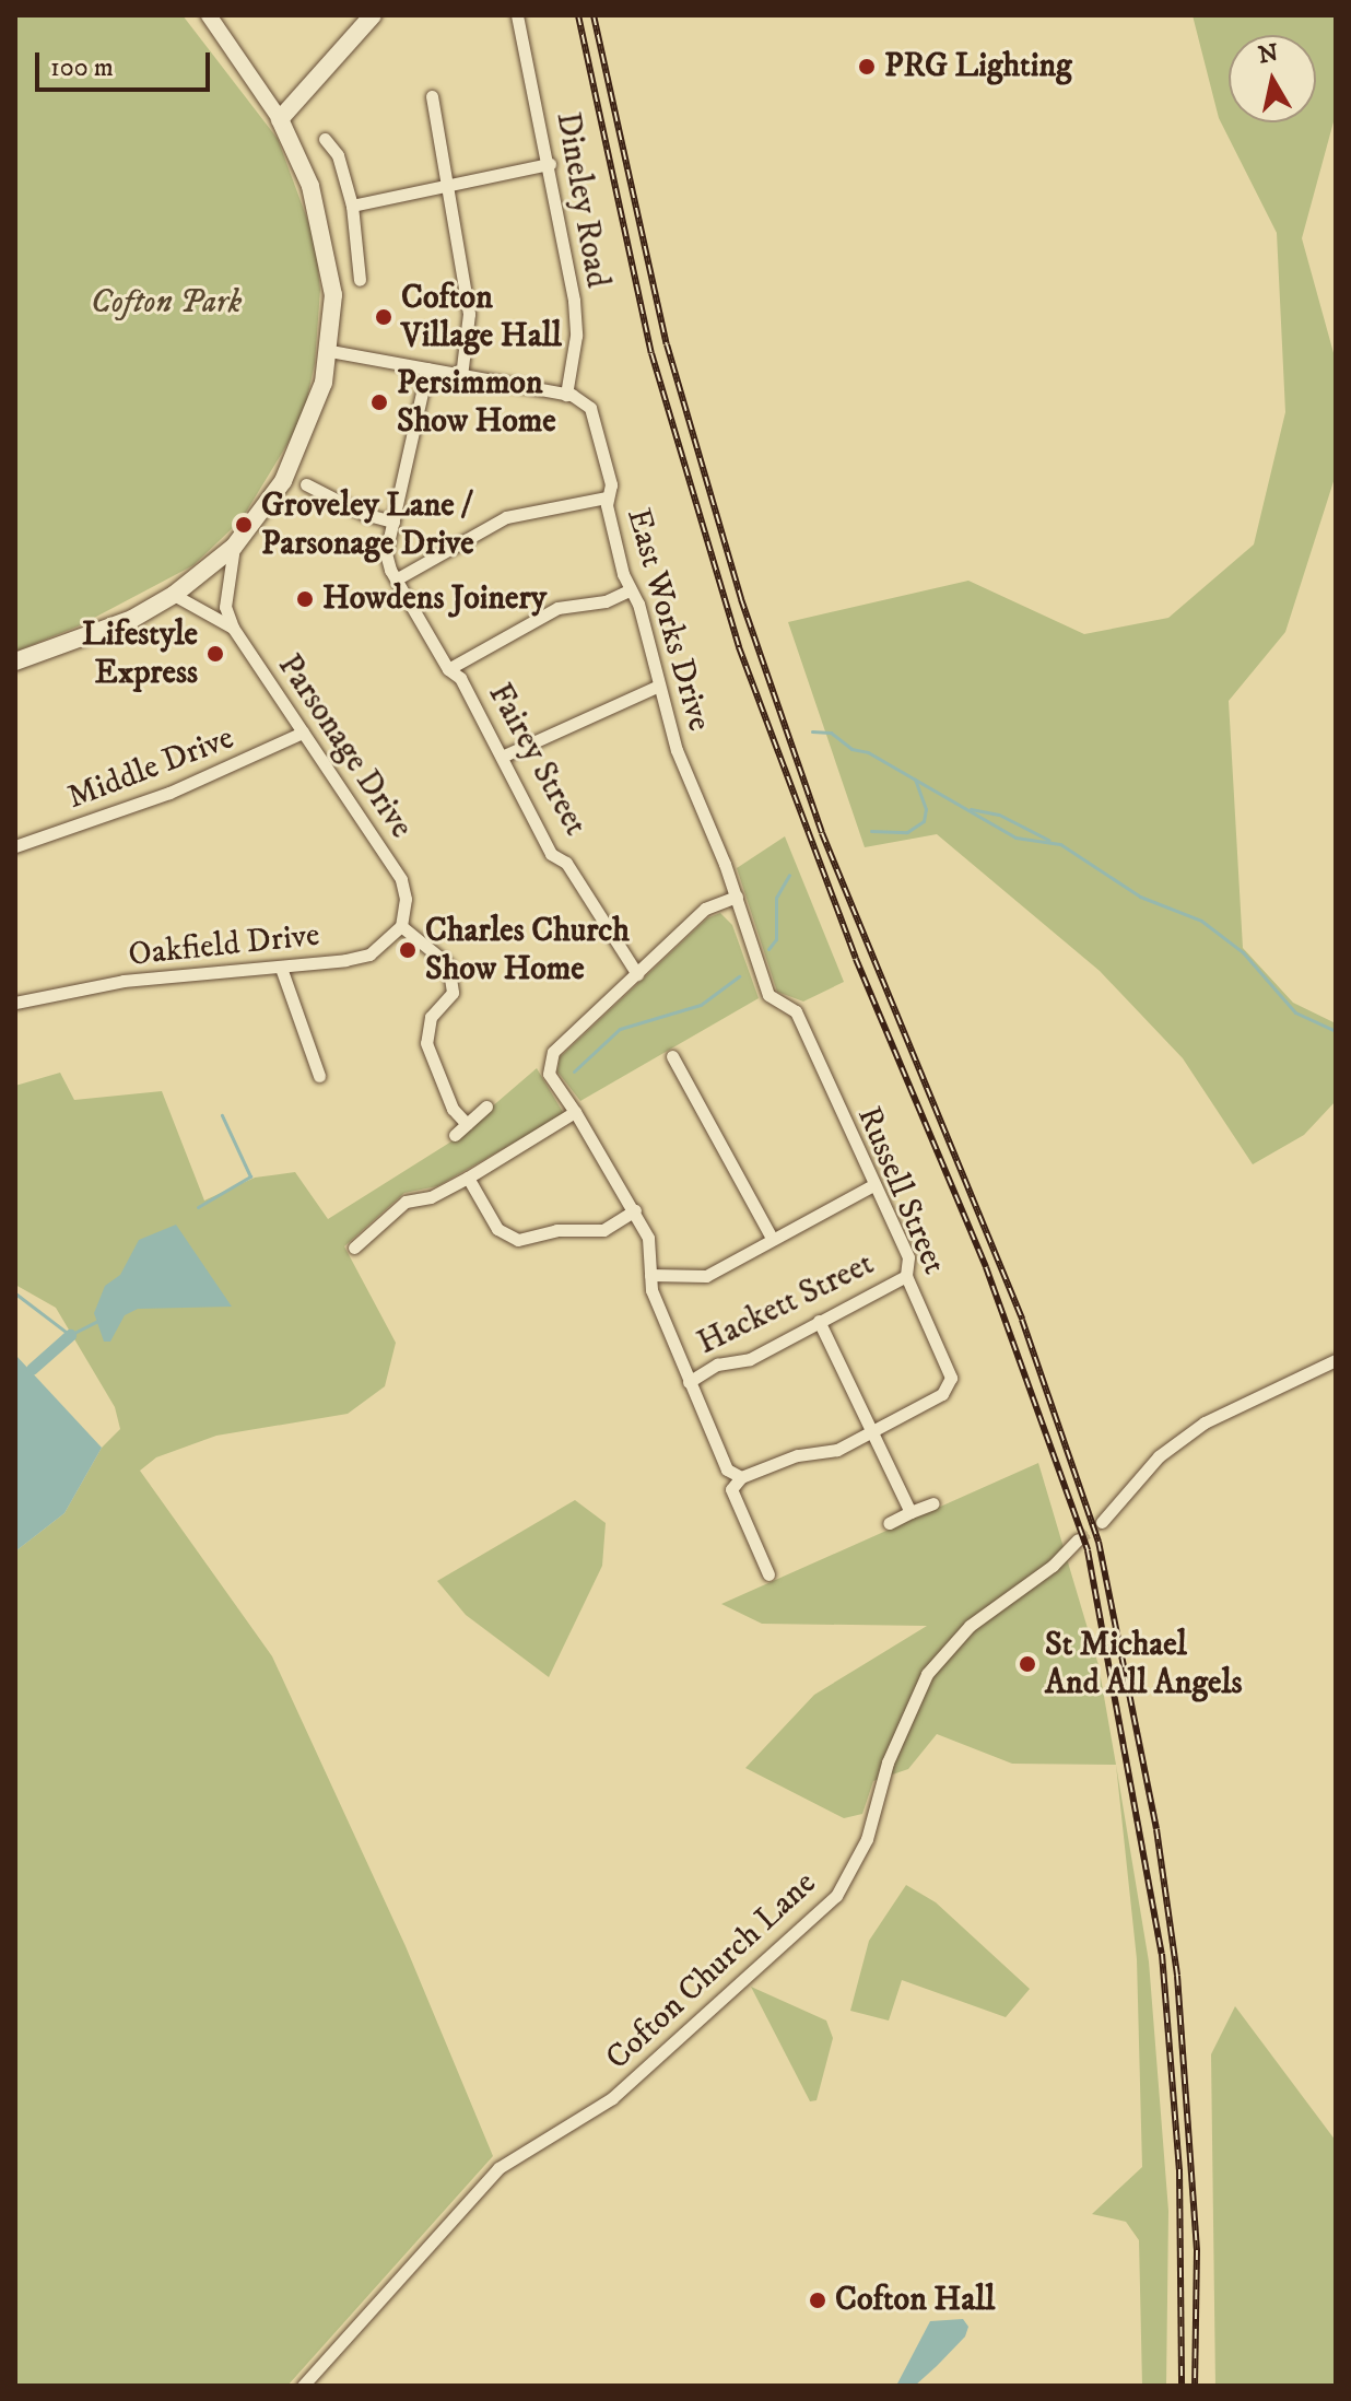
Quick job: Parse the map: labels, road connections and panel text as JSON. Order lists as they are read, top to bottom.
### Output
{
  "streets": {
    "street": [
      "Dineley Road",
      "East Works Drive",
      "Parsonage Drive",
      "Fairey Street",
      "Middle Drive",
      "Oakfield Drive",
      "Russell Street",
      "Hackett Street",
      "Cofton Church Lane"
    ]
  },
  "crossings": [
    ["Dineley Road", "East Works Drive"],
    ["East Works Drive", "Russell Street"],
    ["Parsonage Drive", "Middle Drive"],
    ["Parsonage Drive", "Oakfield Drive"],
    ["Russell Street", "Hackett Street"]
  ],
  "parks": ["Cofton Park"],
  "places": [
    "PRG Lighting",
    "Cofton Village Hall",
    "Persimmon Show Home",
    "Groveley Lane / Parsonage Drive",
    "Howdens Joinery",
    "Lifestyle Express",
    "Charles Church Show Home",
    "St Michael And All Angels",
    "Cofton Hall"
  ],
  "scale_bar": "100 m",
  "north": "top"
}
